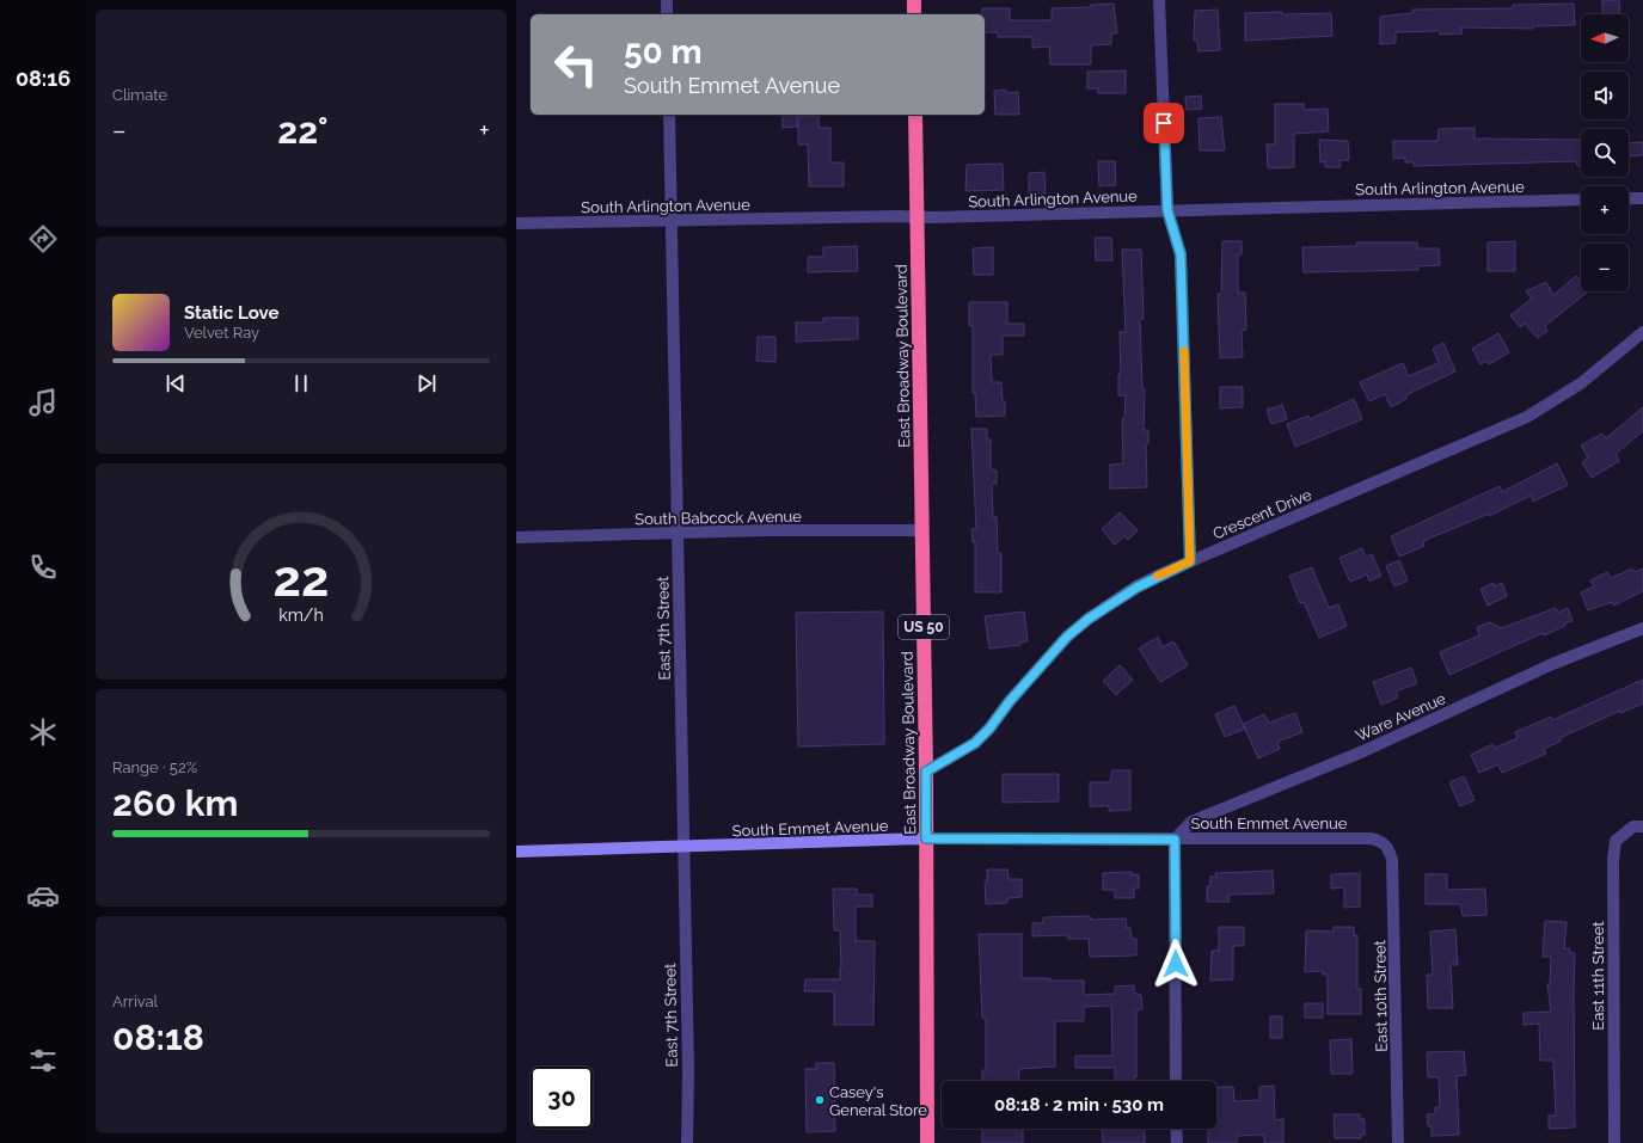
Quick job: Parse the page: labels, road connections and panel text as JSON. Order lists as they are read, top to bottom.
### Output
{
  "streets": {
    "highway": ["East Broadway Boulevard", "US 50"],
    "street": [
      "South Arlington Avenue",
      "Crescent Drive",
      "South Babcock Avenue",
      "East 7th Street",
      "Ware Avenue",
      "South Emmet Avenue",
      "East 11th Street",
      "East 10th Street"
    ]
  },
  "crossings": [
    ["South Arlington Avenue", "East Broadway Boulevard"],
    ["South Arlington Avenue", "East 7th Street"],
    ["East Broadway Boulevard", "Crescent Drive"],
    ["East Broadway Boulevard", "South Babcock Avenue"],
    ["East Broadway Boulevard", "South Emmet Avenue"],
    ["South Babcock Avenue", "East 7th Street"],
    ["East 7th Street", "South Emmet Avenue"],
    ["Ware Avenue", "South Emmet Avenue"],
    ["South Emmet Avenue", "East 10th Street"]
  ],
  "places": ["Casey's General Store"],
  "north": "left",
  "page": {
    "tabs": "08:16",
    "tile": [
      "Climate",
      ["Range · 52%", "260 km"],
      ["Arrival", "08:18"]
    ],
    "map_buttons": ["+", "−"],
    "turn": ["50 m", "South Emmet Avenue"],
    "heat": ["−", "22°", "+"],
    "song": ["Static Love", "Velvet Ray"],
    "limit": "30",
    "trip": "08:18 · 2 min · 530 m",
    "gauge": ["22", "km/h"]
  }
}
